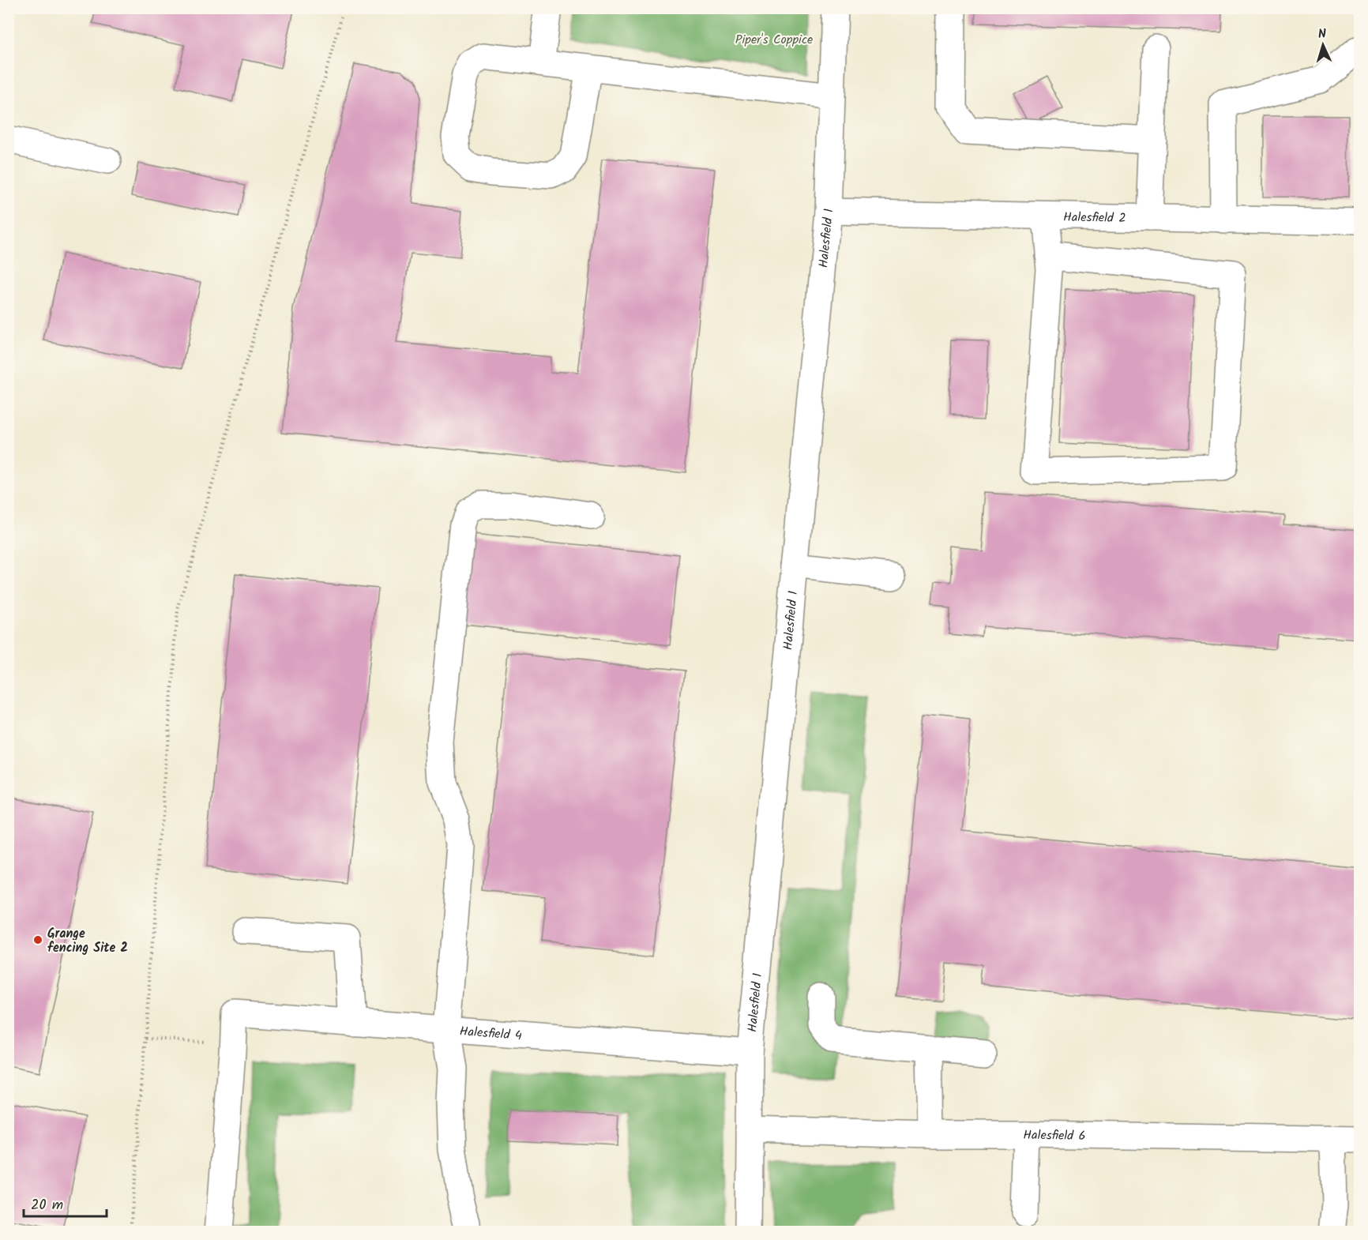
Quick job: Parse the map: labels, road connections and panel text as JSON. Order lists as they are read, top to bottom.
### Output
{
  "streets": {
    "street": [
      "Halesfield 2",
      "Halesfield 1",
      "Halesfield 4",
      "Halesfield 6"
    ]
  },
  "crossings": [
    ["Halesfield 2", "Halesfield 1"],
    ["Halesfield 1", "Halesfield 4"],
    ["Halesfield 1", "Halesfield 6"]
  ],
  "parks": ["Piper's Coppice"],
  "places": ["Grange fencing Site 2"],
  "scale_bar": "20 m",
  "north": "top"
}
